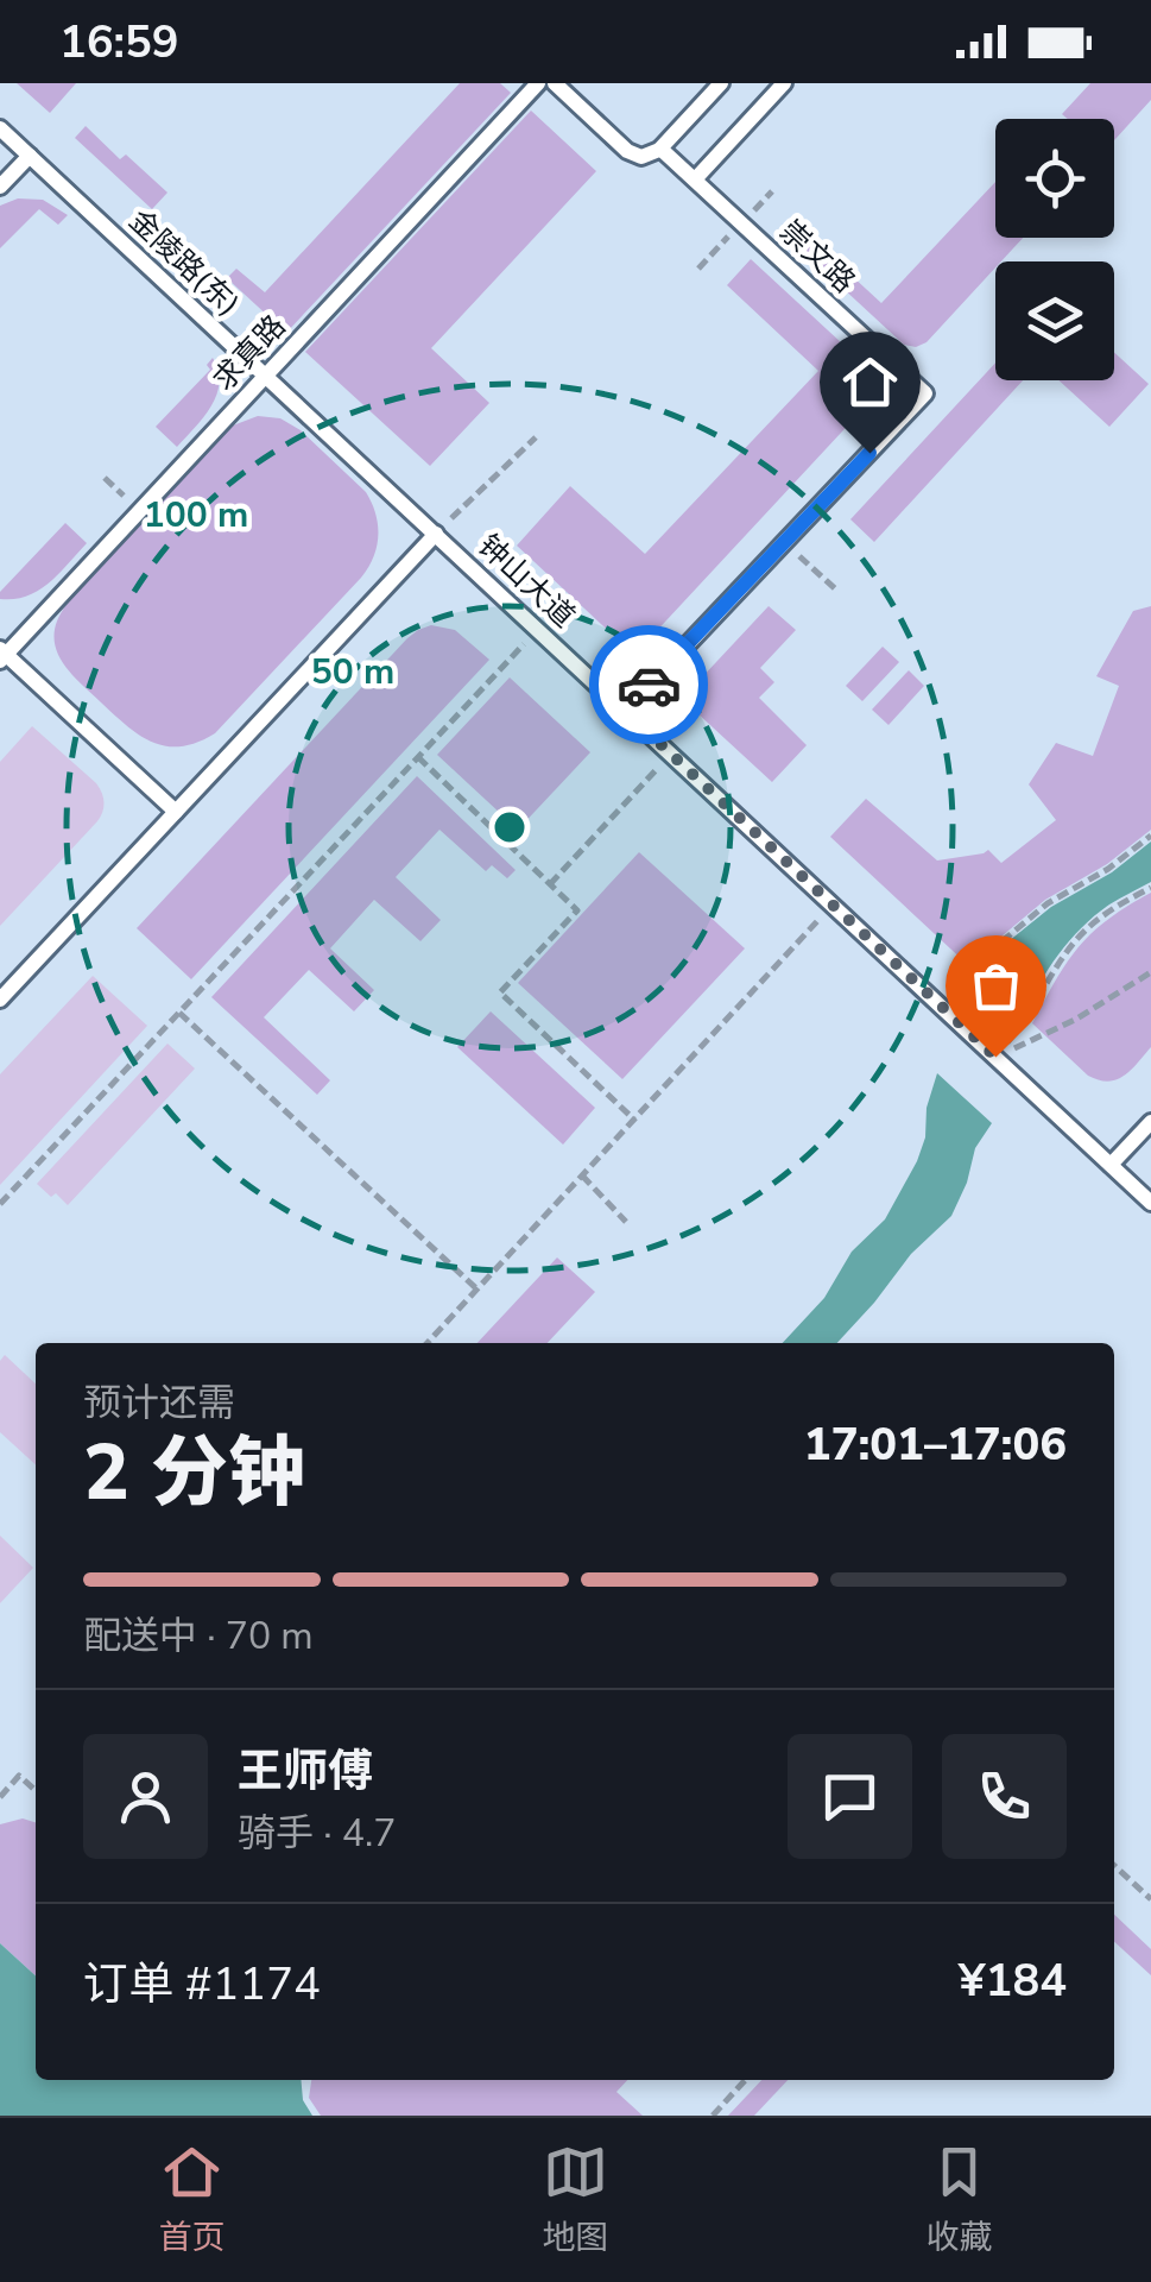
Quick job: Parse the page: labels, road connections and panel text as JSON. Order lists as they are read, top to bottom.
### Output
{
  "streets": {
    "lane": [
      "崇文路",
      "金陵路(东)",
      "求真路",
      "钟山大道"
    ]
  },
  "crossings": [
    ["崇文路", "钟山大道"],
    ["金陵路(东)", "求真路"],
    ["金陵路(东)", "钟山大道"]
  ],
  "page": {
    "status": "16:59",
    "heading": ["2 分钟", "预计还需", "17:01–17:06"],
    "panel": [
      "王师傅",
      "骑手 · 4.7",
      "订单 #1174",
      "¥184"
    ],
    "bar": "配送中 · 70 m",
    "tabs": ["首页", "地图", "收藏"]
  },
  "rings": ["100 m", "50 m"]
}
